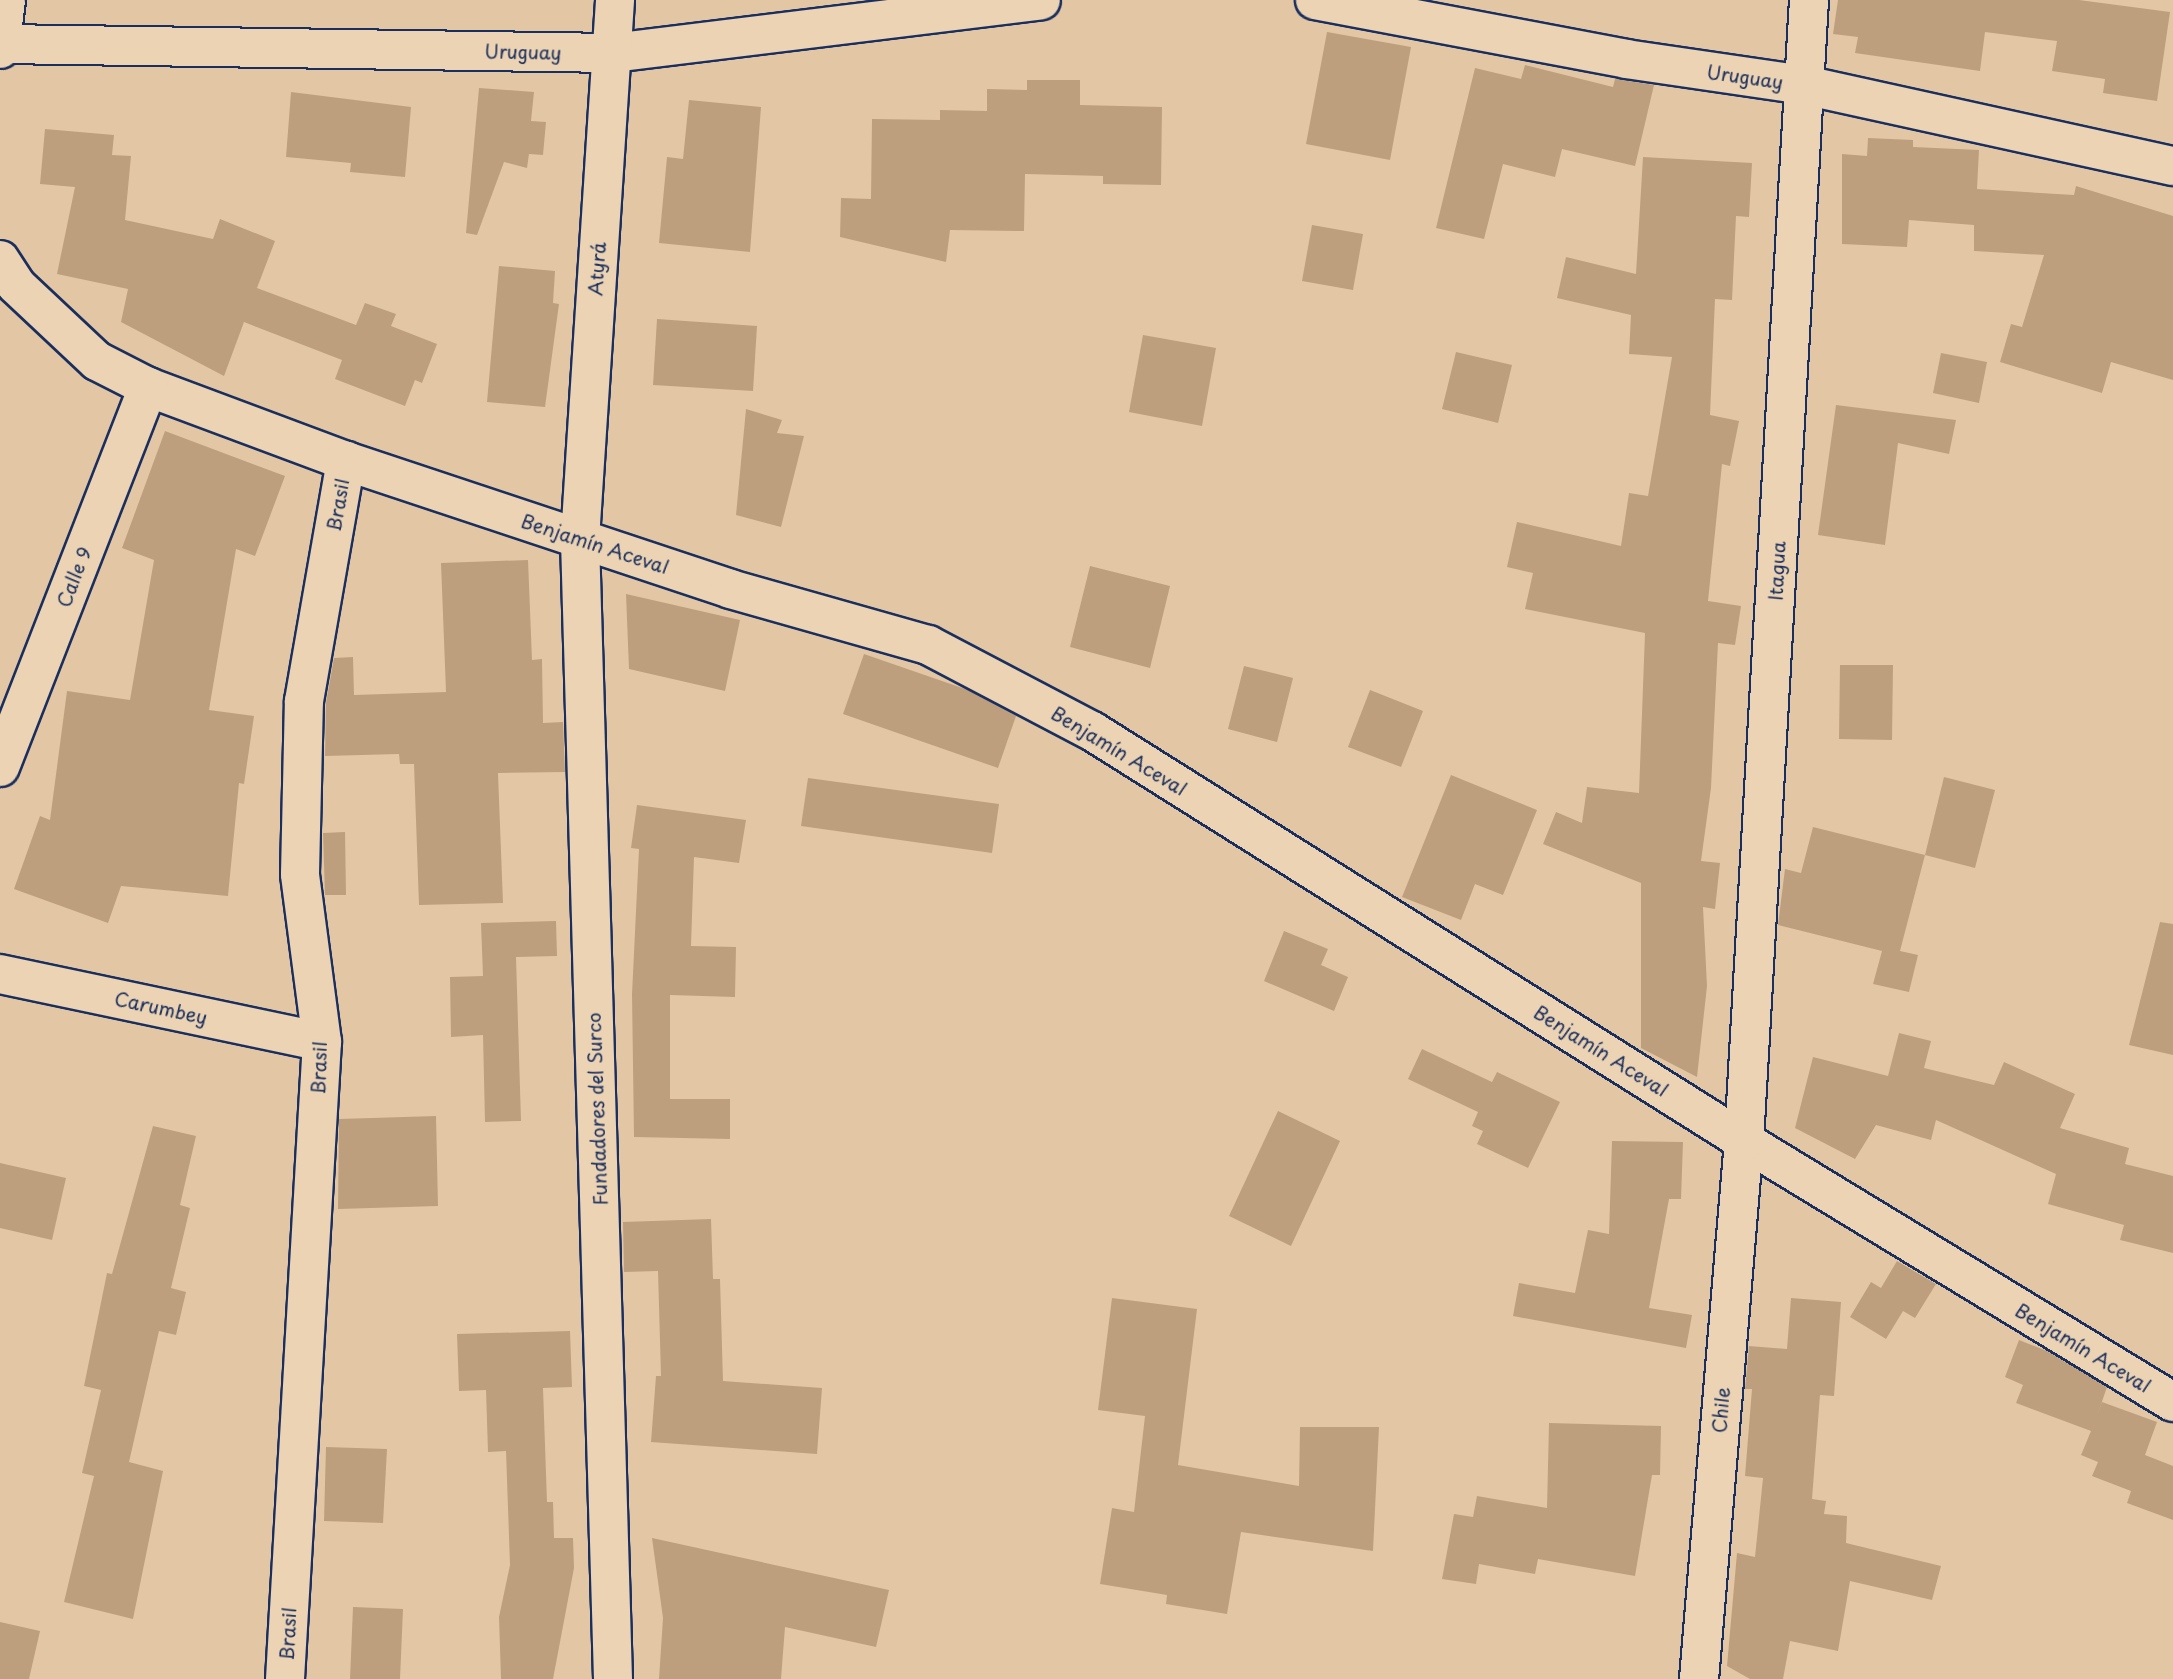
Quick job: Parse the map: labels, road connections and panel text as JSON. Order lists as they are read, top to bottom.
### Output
{
  "streets": {
    "street": [
      "Uruguay",
      "Atyrá",
      "Brasil",
      "Benjamín Aceval",
      "Itagua",
      "Calle 9",
      "Carumbey",
      "Fundadores del Surco",
      "Chile"
    ]
  },
  "crossings": [
    ["Uruguay", "Atyrá"],
    ["Uruguay", "Itagua"],
    ["Atyrá", "Benjamín Aceval"],
    ["Atyrá", "Fundadores del Surco"],
    ["Brasil", "Benjamín Aceval"],
    ["Brasil", "Carumbey"],
    ["Benjamín Aceval", "Itagua"],
    ["Benjamín Aceval", "Calle 9"],
    ["Benjamín Aceval", "Fundadores del Surco"],
    ["Benjamín Aceval", "Chile"],
    ["Itagua", "Chile"]
  ]
}
